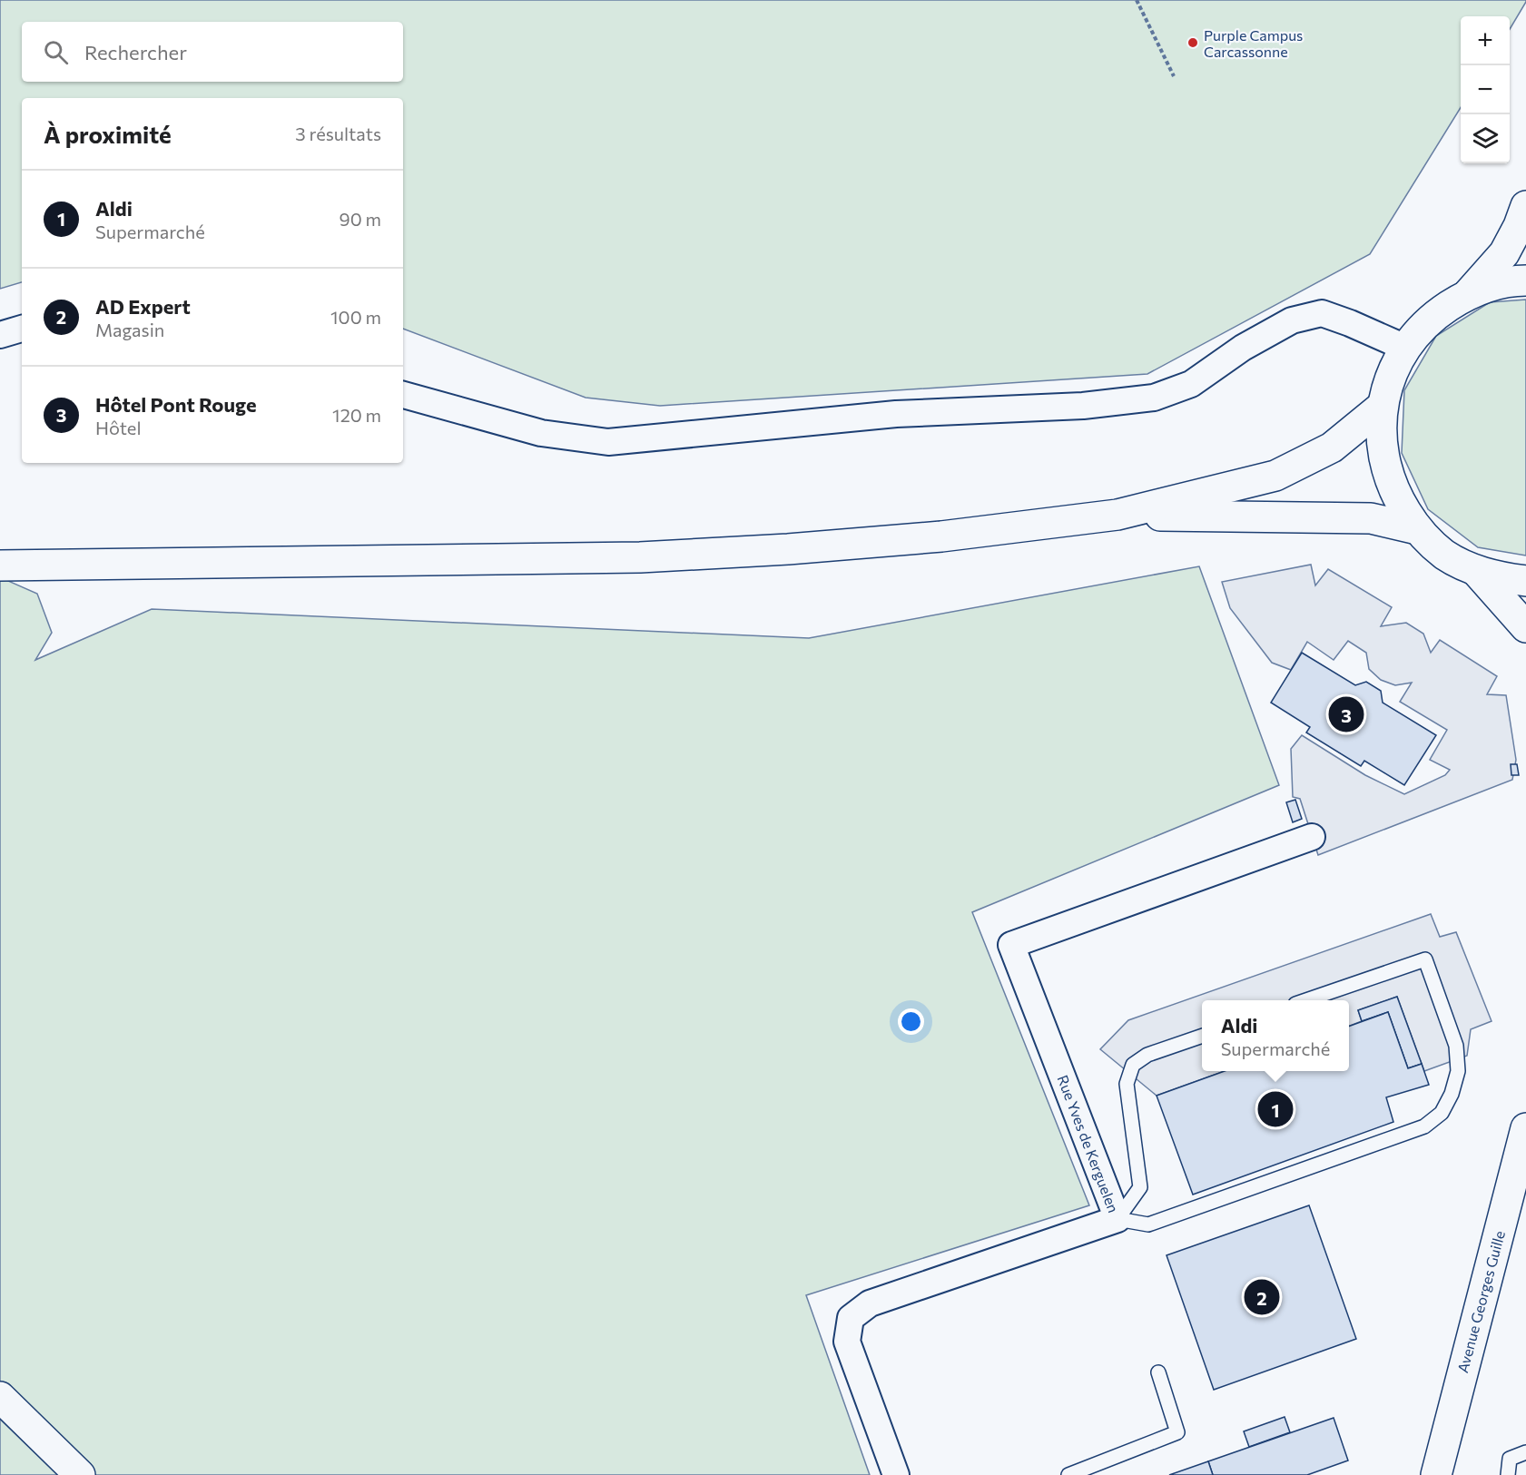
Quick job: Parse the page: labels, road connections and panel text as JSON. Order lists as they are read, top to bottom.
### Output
{
  "streets": {
    "main road": ["Avenue Georges Guille"],
    "street": ["Rue Yves de Kerguelen"]
  },
  "places": ["Purple Campus Carcassonne"],
  "page": {
    "map_buttons": ["+", "−"],
    "search": "Rechercher",
    "heading": ["À proximité", "3 résultats"],
    "list": [
      {
        "mark": "1",
        "name": "Aldi",
        "note": "Supermarché",
        "value": "90 m"
      },
      {
        "mark": "2",
        "name": "AD Expert",
        "note": "Magasin",
        "value": "100 m"
      },
      {
        "mark": "3",
        "name": "Hôtel Pont Rouge",
        "note": "Hôtel",
        "value": "120 m"
      }
    ],
    "pins": ["3", "1", "2"],
    "popup": ["Aldi", "Supermarché"]
  }
}
